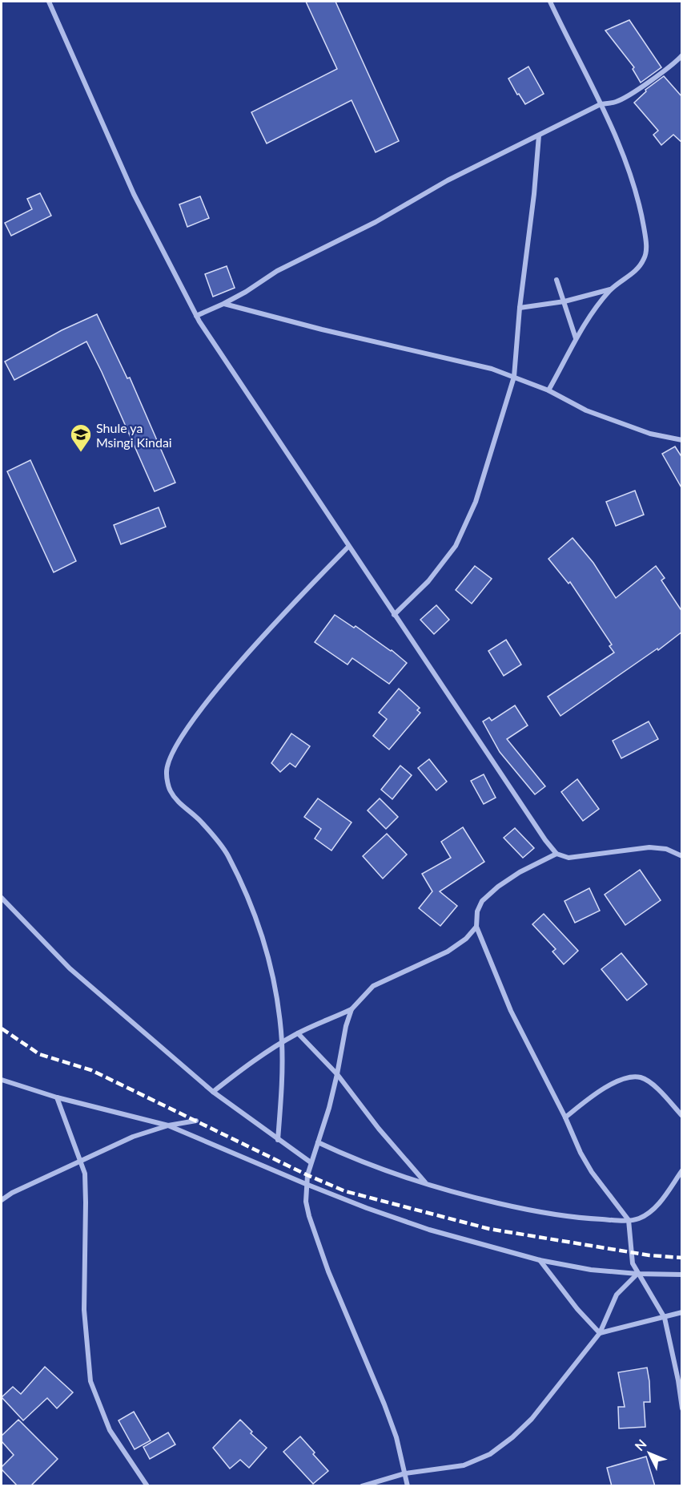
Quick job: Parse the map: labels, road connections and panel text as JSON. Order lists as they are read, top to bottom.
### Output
{
  "places": {
    "school or university": ["Shule ya Msingi Kindai"]
  },
  "north": "top left"
}
